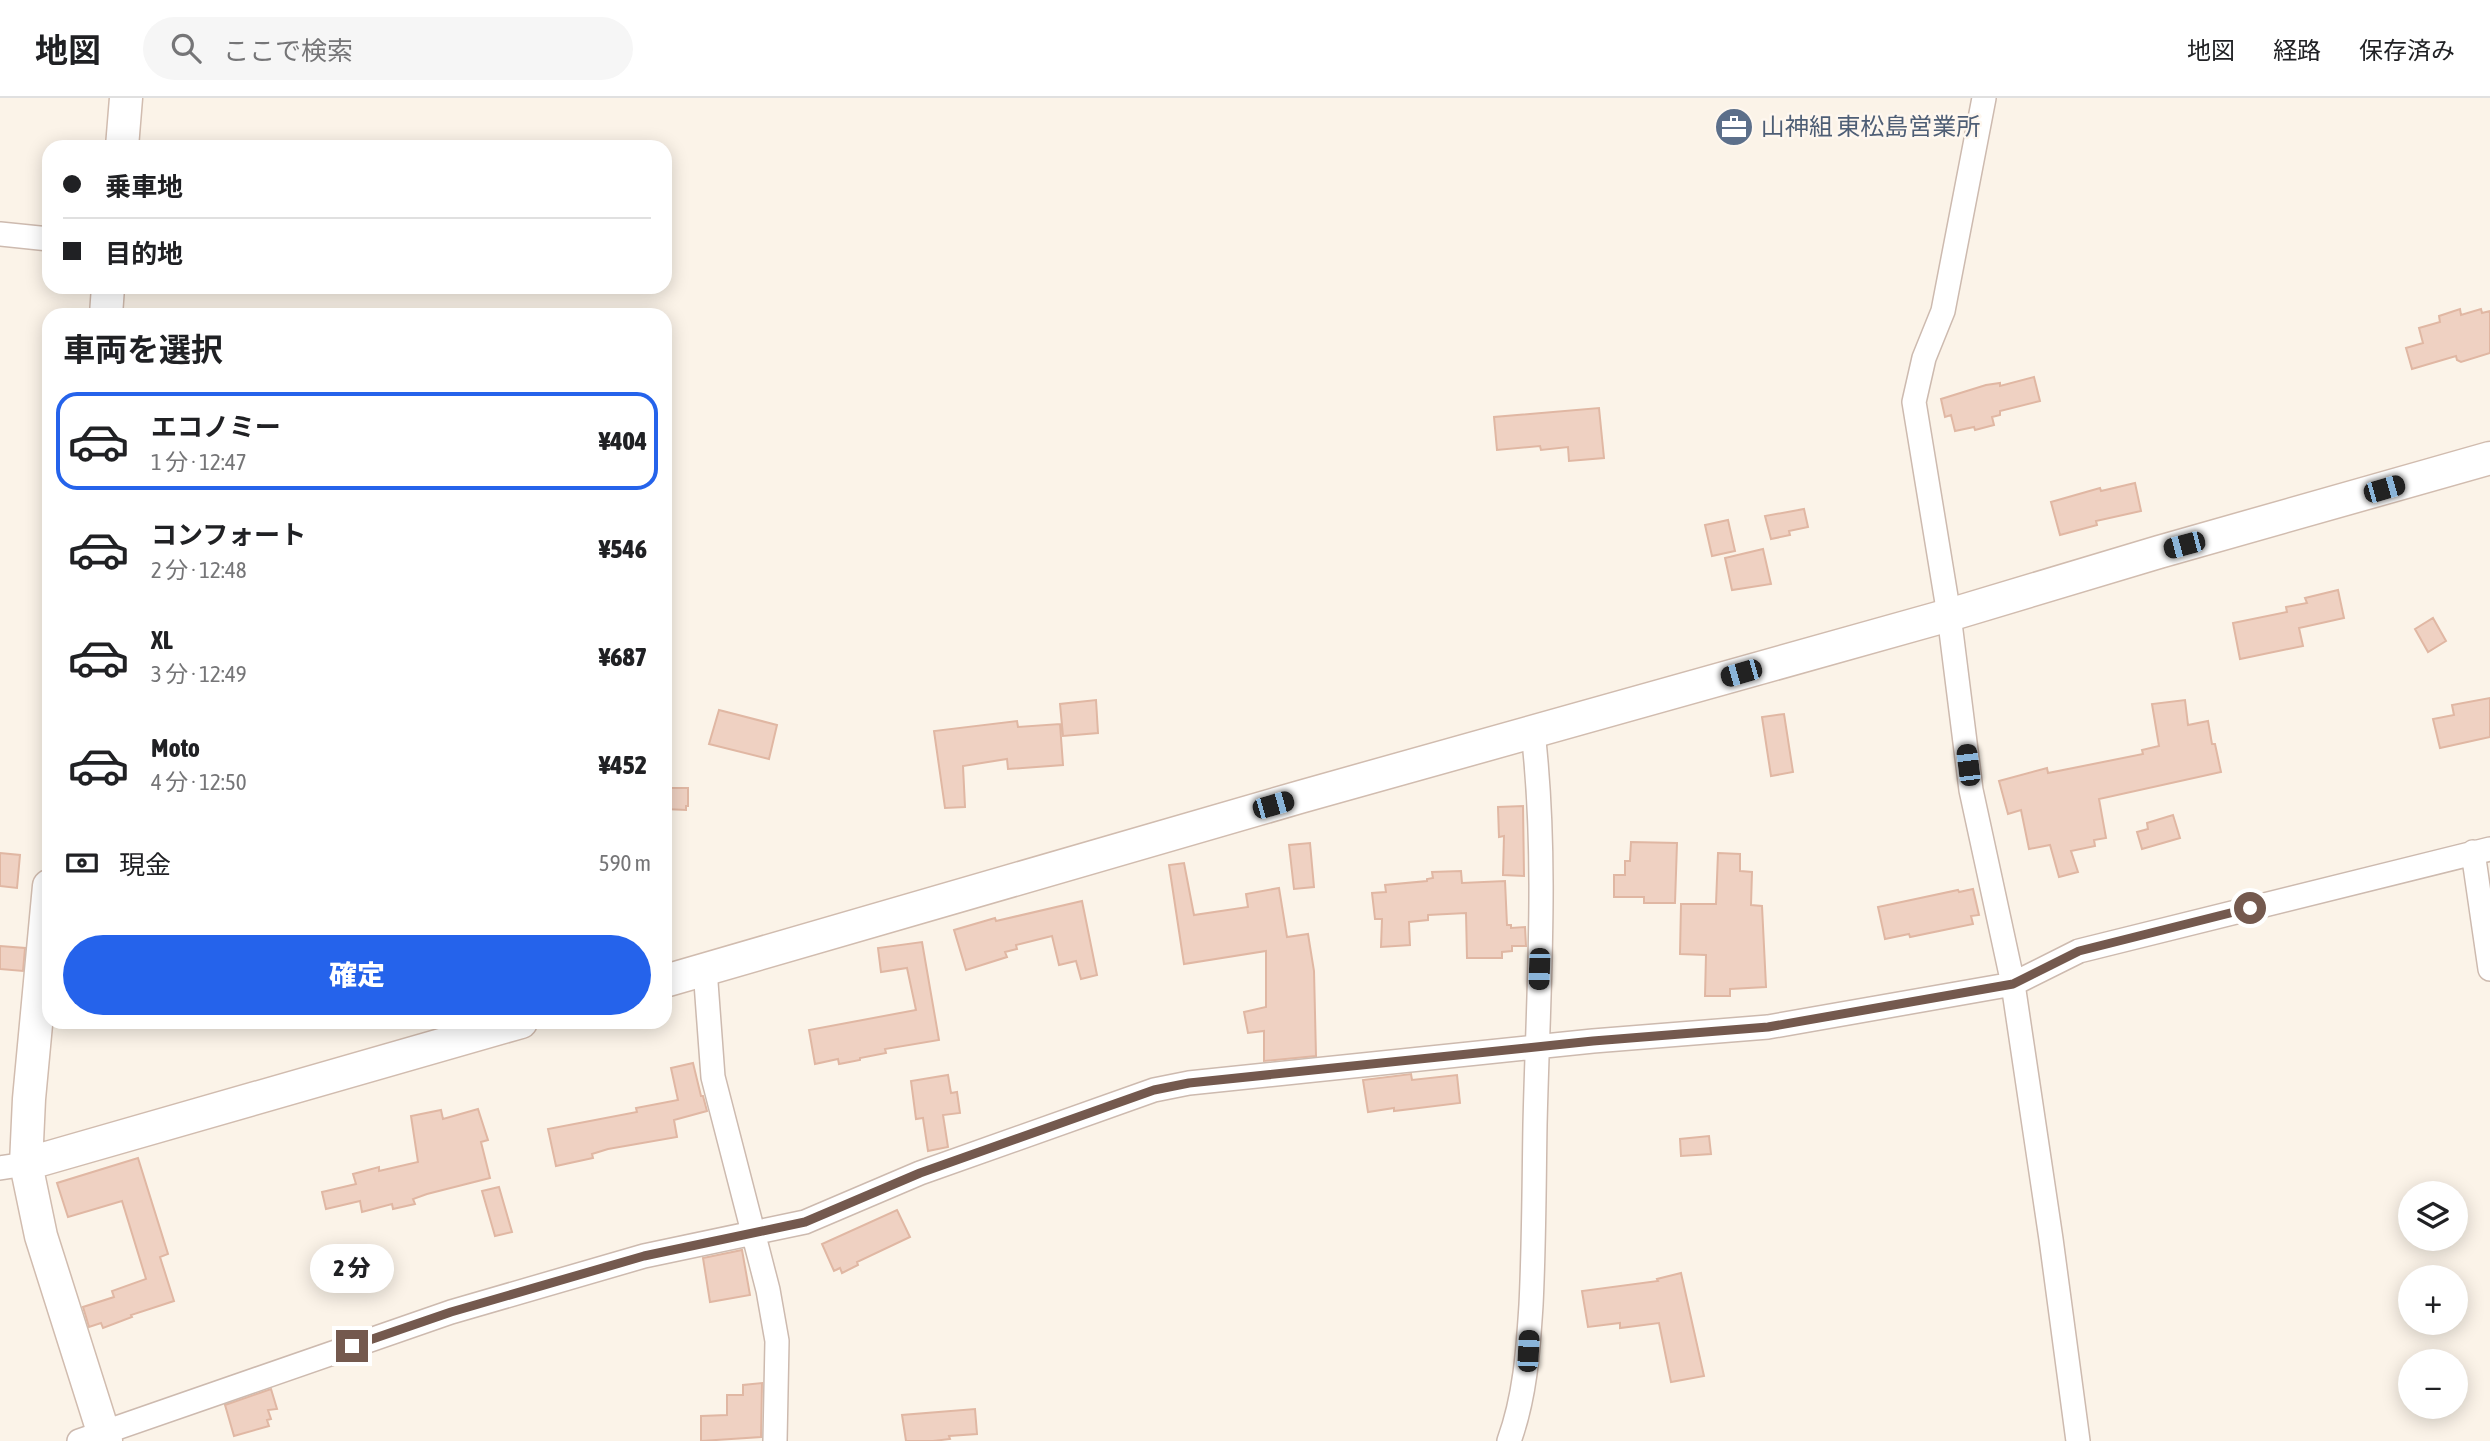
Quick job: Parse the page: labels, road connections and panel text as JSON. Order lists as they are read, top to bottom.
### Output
{
  "places": {
    "office": ["山神組 東松島営業所"]
  },
  "page": {
    "header": "地図",
    "search": "ここで検索",
    "nav": ["地図", "経路", "保存済み"],
    "banner": ["乗車地", "目的地"],
    "heading": "車両を選択",
    "list": [
      {
        "name": "エコノミー",
        "note": "1 分 · 12:47",
        "value": "¥404"
      },
      {
        "name": "コンフォート",
        "note": "2 分 · 12:48",
        "value": "¥546"
      },
      {
        "name": "XL",
        "note": "3 分 · 12:49",
        "value": "¥687"
      },
      {
        "name": "Moto",
        "note": "4 分 · 12:50",
        "value": "¥452"
      }
    ],
    "pay": ["現金", "590 m"],
    "buttons": "確定",
    "map_buttons": ["+", "−"],
    "bubble": "2 分"
  }
}
